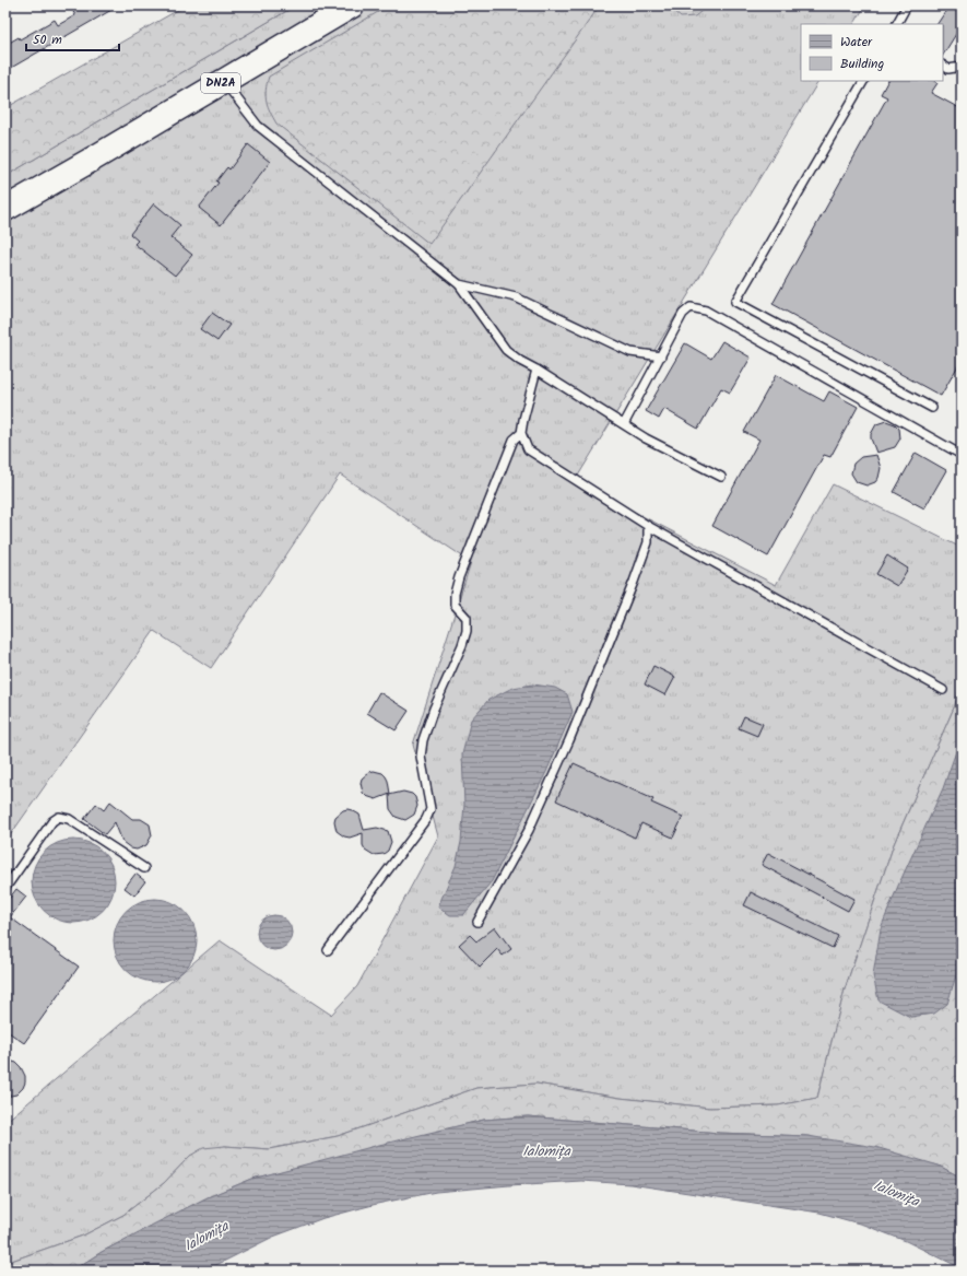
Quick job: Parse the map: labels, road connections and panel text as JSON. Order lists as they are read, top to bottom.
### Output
{
  "streets": {
    "highway": ["DN2A"]
  },
  "water": ["Ialomița"],
  "legend": ["Water", "Building"],
  "scale_bar": "50 m"
}
